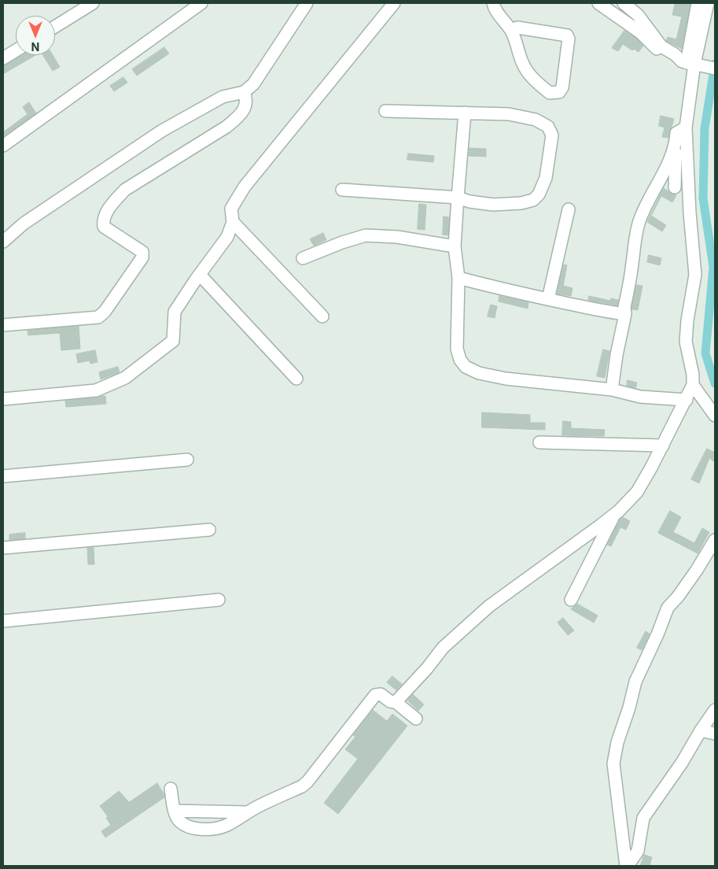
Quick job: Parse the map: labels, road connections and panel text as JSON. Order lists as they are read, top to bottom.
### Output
{
  "north": "bottom"
}
